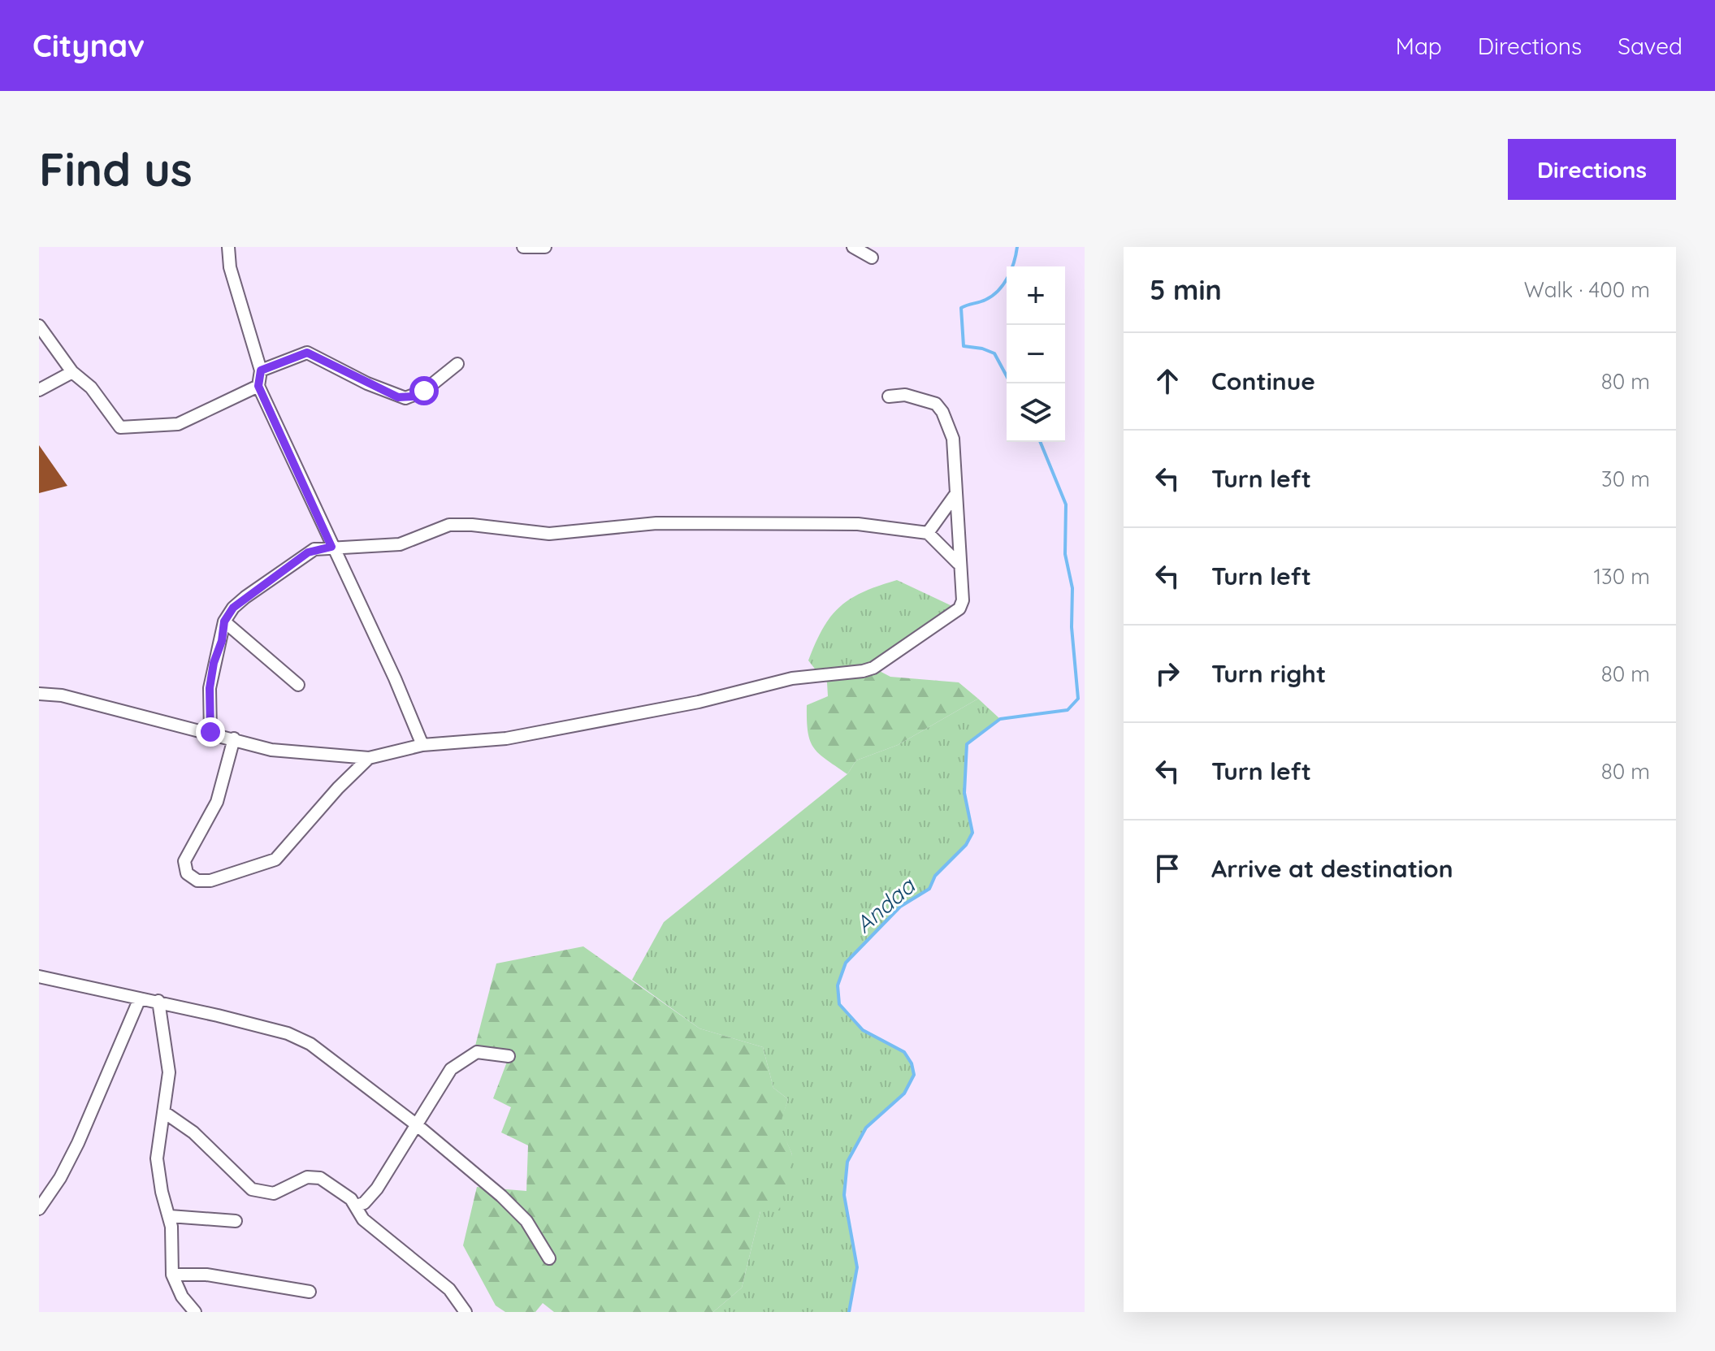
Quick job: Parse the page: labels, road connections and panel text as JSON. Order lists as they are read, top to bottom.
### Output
{
  "water": ["Andaa"],
  "page": {
    "header": "Citynav",
    "nav": ["Map", "Directions", "Saved"],
    "buttons": "Directions",
    "title": "Find us",
    "heading": ["5 min", "Walk · 400 m"],
    "map_buttons": ["+", "−"],
    "list": [
      ["Continue", "80 m"],
      ["Turn left", "30 m"],
      ["Turn left", "130 m"],
      ["Turn right", "80 m"],
      ["Turn left", "80 m"],
      "Arrive at destination"
    ]
  }
}
